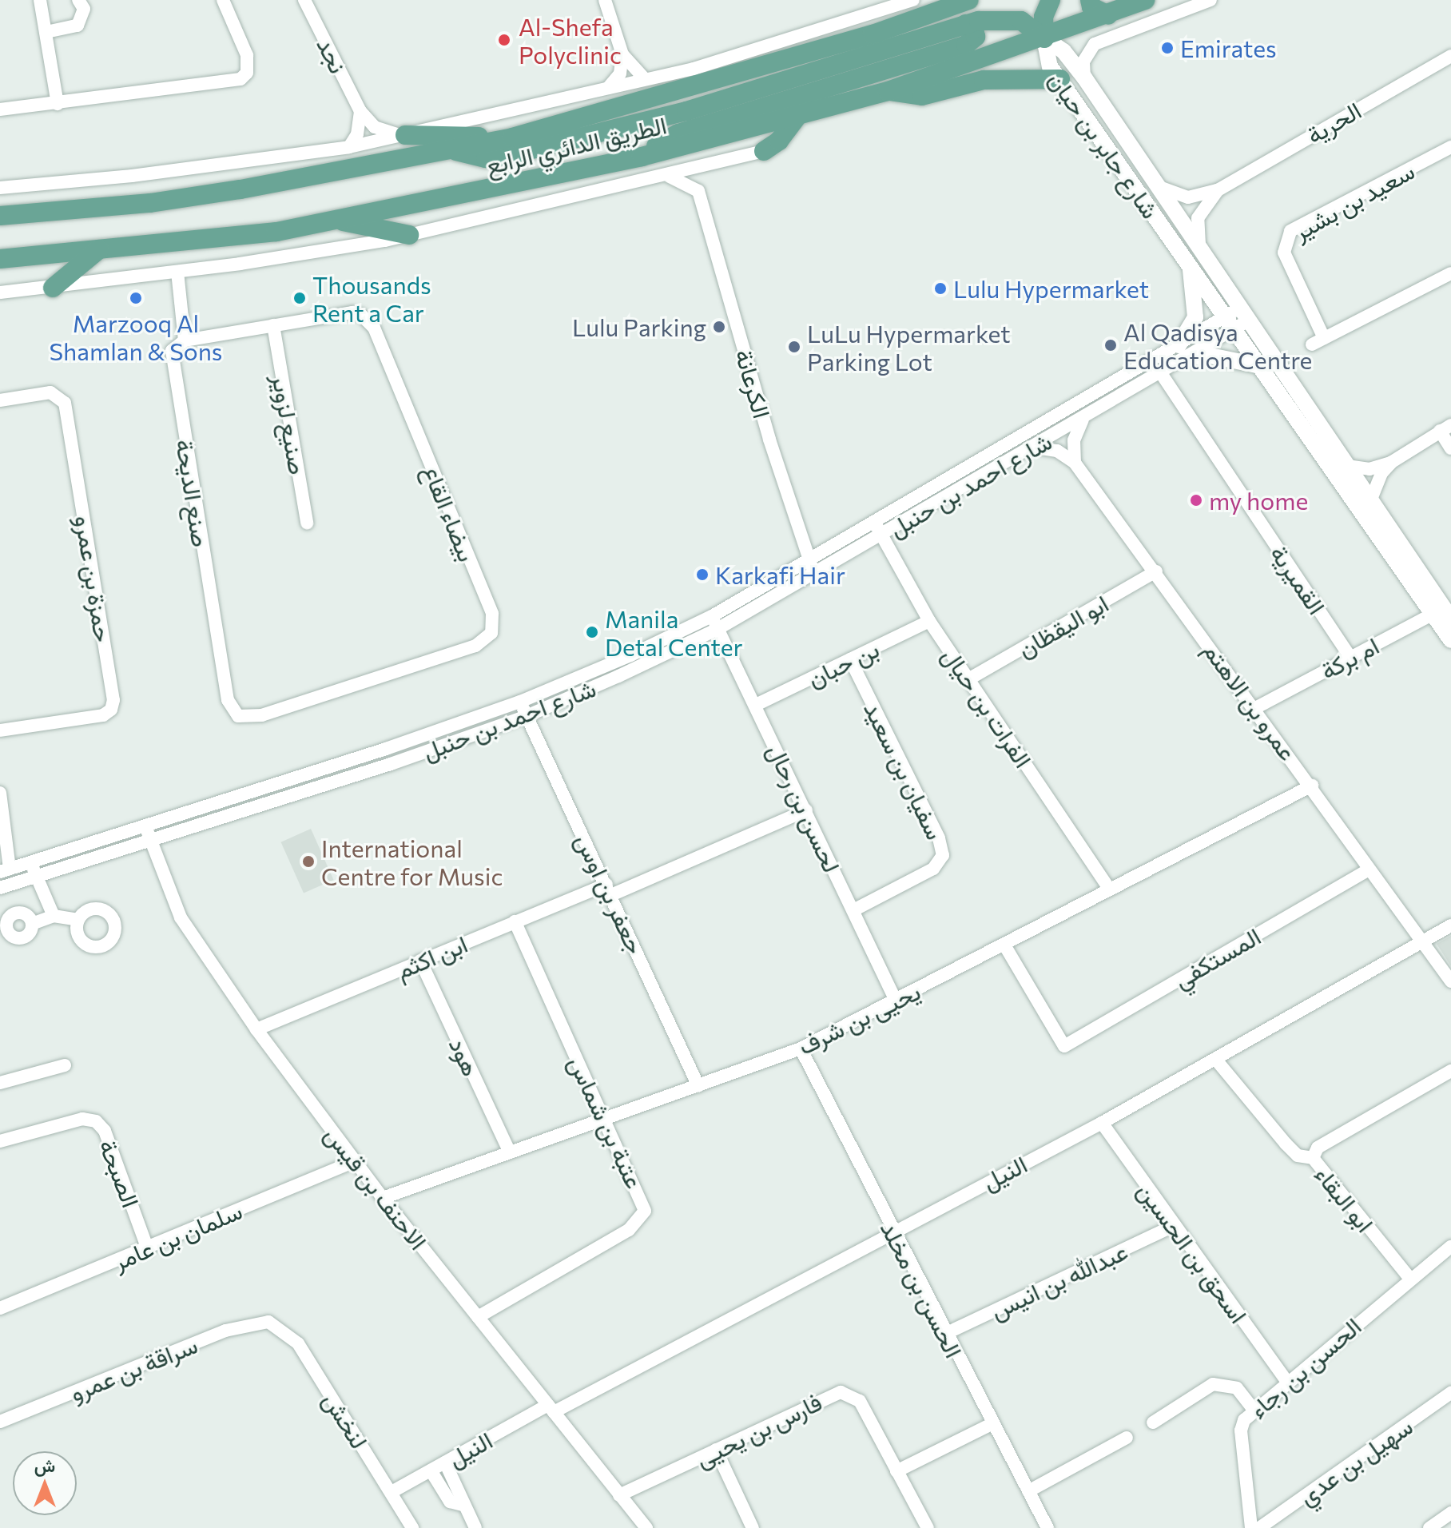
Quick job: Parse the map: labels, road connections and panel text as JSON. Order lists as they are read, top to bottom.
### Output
{
  "streets": {
    "main road": ["الطريق الدائري الرابع"],
    "street": [
      "نجد",
      "الحرية",
      "شارع جابر بن حيان",
      "سعيد بن بشير",
      "الكرعانة",
      "صنيع لزوير",
      "شارع احمد بن حنبل",
      "صنع الديحة",
      "بيضاء القاع",
      "حمزة بن عمرو",
      "القميرية",
      "ابو اليقظان",
      "ام بركة",
      "بن حبان",
      "عمرو بن الاهتم",
      "الفرات بن حيال",
      "سفيان بن سعيد",
      "لحسن بن رحال",
      "جعفر بن اوس",
      "ابن اكثم",
      "المستكفي",
      "يحيى بن شرف",
      "هود",
      "عتبة بن شماس",
      "النيل",
      "الصبحة",
      "الاحنف بن قيس",
      "ابو البقاء",
      "سلمان بن عامر",
      "اسحق بن الحسين",
      "عبدالله بن انيس",
      "الحسن بن مخلد",
      "الحسن بن رجاء",
      "سراقة بن عمرو",
      "لنخش",
      "فارس بن يحيى",
      "سهيل بن عدي"
    ]
  },
  "crossings": [
    ["نجد", "الطريق الدائري الرابع"],
    ["الحرية", "شارع جابر بن حيان"],
    ["الطريق الدائري الرابع", "شارع جابر بن حيان"],
    ["شارع جابر بن حيان", "شارع احمد بن حنبل"],
    ["شارع جابر بن حيان", "ام بركة"],
    ["الكرعانة", "شارع احمد بن حنبل"],
    ["صنيع لزوير", "بيضاء القاع"],
    ["شارع احمد بن حنبل", "القميرية"],
    ["شارع احمد بن حنبل", "عمرو بن الاهتم"],
    ["شارع احمد بن حنبل", "الفرات بن حيال"],
    ["شارع احمد بن حنبل", "لحسن بن رحال"],
    ["شارع احمد بن حنبل", "جعفر بن اوس"],
    ["شارع احمد بن حنبل", "الاحنف بن قيس"],
    ["صنع الديحة", "بيضاء القاع"],
    ["القميرية", "ام بركة"],
    ["ابو اليقظان", "عمرو بن الاهتم"],
    ["ابو اليقظان", "الفرات بن حيال"],
    ["ام بركة", "عمرو بن الاهتم"],
    ["بن حبان", "الفرات بن حيال"],
    ["بن حبان", "سفيان بن سعيد"],
    ["بن حبان", "لحسن بن رحال"],
    ["عمرو بن الاهتم", "المستكفي"],
    ["عمرو بن الاهتم", "يحيى بن شرف"],
    ["عمرو بن الاهتم", "النيل"],
    ["الفرات بن حيال", "يحيى بن شرف"],
    ["سفيان بن سعيد", "لحسن بن رحال"],
    ["لحسن بن رحال", "ابن اكثم"],
    ["لحسن بن رحال", "يحيى بن شرف"],
    ["جعفر بن اوس", "ابن اكثم"],
    ["جعفر بن اوس", "يحيى بن شرف"],
    ["ابن اكثم", "هود"],
    ["ابن اكثم", "عتبة بن شماس"],
    ["ابن اكثم", "الاحنف بن قيس"],
    ["المستكفي", "يحيى بن شرف"],
    ["يحيى بن شرف", "هود"],
    ["يحيى بن شرف", "عتبة بن شماس"],
    ["يحيى بن شرف", "الاحنف بن قيس"],
    ["يحيى بن شرف", "الحسن بن مخلد"],
    ["عتبة بن شماس", "الاحنف بن قيس"],
    ["النيل", "الاحنف بن قيس"],
    ["النيل", "اسحق بن الحسين"],
    ["النيل", "الحسن بن مخلد"],
    ["النيل", "لنخش"],
    ["الصبحة", "سلمان بن عامر"],
    ["الاحنف بن قيس", "سلمان بن عامر"],
    ["الاحنف بن قيس", "فارس بن يحيى"],
    ["ابو البقاء", "الحسن بن رجاء"],
    ["اسحق بن الحسين", "عبدالله بن انيس"],
    ["اسحق بن الحسين", "الحسن بن رجاء"],
    ["عبدالله بن انيس", "الحسن بن مخلد"],
    ["سراقة بن عمرو", "لنخش"]
  ],
  "places": [
    "Al-Shefa Polyclinic",
    "Emirates",
    "Lulu Hypermarket",
    "Marzooq Al Shamlan & Sons",
    "Thousands Rent a Car",
    "Lulu Parking",
    "Al Qadisya Education Centre",
    "LuLu Hypermarket Parking Lot",
    "my home",
    "Karkafi Hair",
    "Manila Detal Center",
    "International Centre for Music"
  ],
  "north": "top"
}
